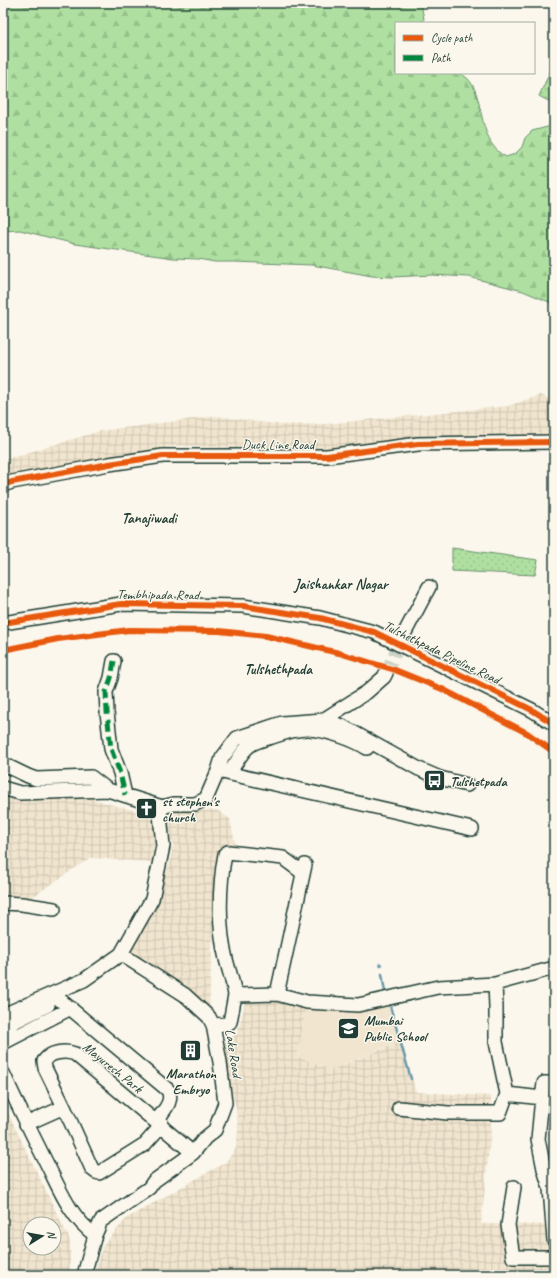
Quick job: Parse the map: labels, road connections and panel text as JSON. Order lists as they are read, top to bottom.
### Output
{
  "streets": {
    "street": [
      "Duck Line Road",
      "Tembhipada Road",
      "Tulshethpada Pipeline Road",
      "Lake Road",
      "Mayuresh Park"
    ]
  },
  "crossings": [
    ["Tembhipada Road", "Tulshethpada Pipeline Road"]
  ],
  "districts": ["Tanajiwadi", "Jaishankar Nagar", "Tulshethpada"],
  "places": {
    "bus stop": ["Tulshetpada"],
    "church": ["st stephen's church"],
    "school or university": ["Mumbai Public School"],
    "building": ["Marathon Embryo"]
  },
  "legend": ["Cycle path", "Path"],
  "north": "right"
}
